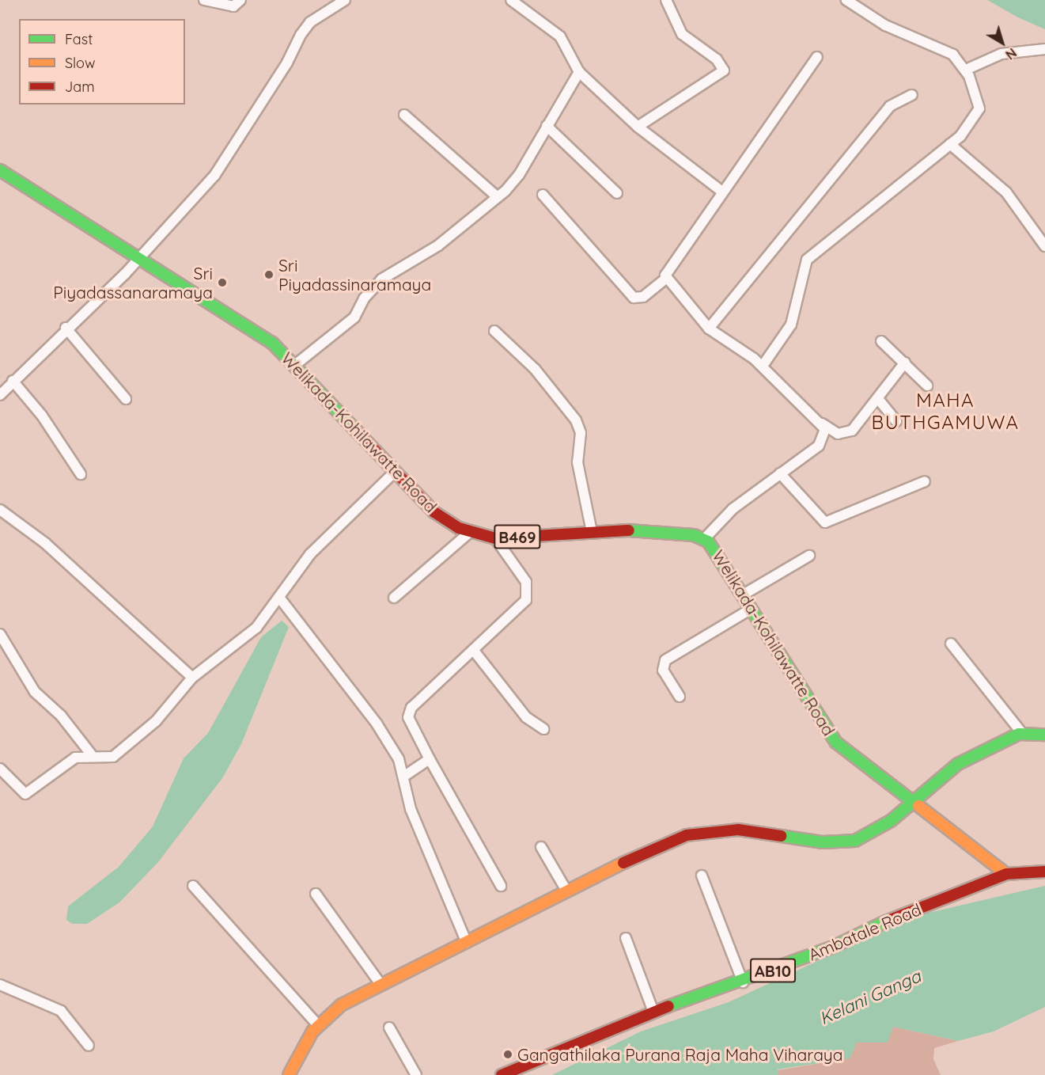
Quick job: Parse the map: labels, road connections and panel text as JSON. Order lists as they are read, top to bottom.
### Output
{
  "streets": {
    "main road": [
      "Welikada-Kohilawatte Road",
      "B469",
      "Ambatale Road",
      "AB10"
    ]
  },
  "crossings": [
    ["Welikada-Kohilawatte Road", "Ambatale Road"]
  ],
  "districts": ["MAHA BUTHGAMUWA"],
  "water": ["Kelani Ganga"],
  "places": ["Sri Piyadassinaramaya", "Sri Piyadassanaramaya", "Gangathilaka Purana Raja Maha Viharaya"],
  "legend": ["Fast", "Slow", "Jam"],
  "north": "bottom right"
}
